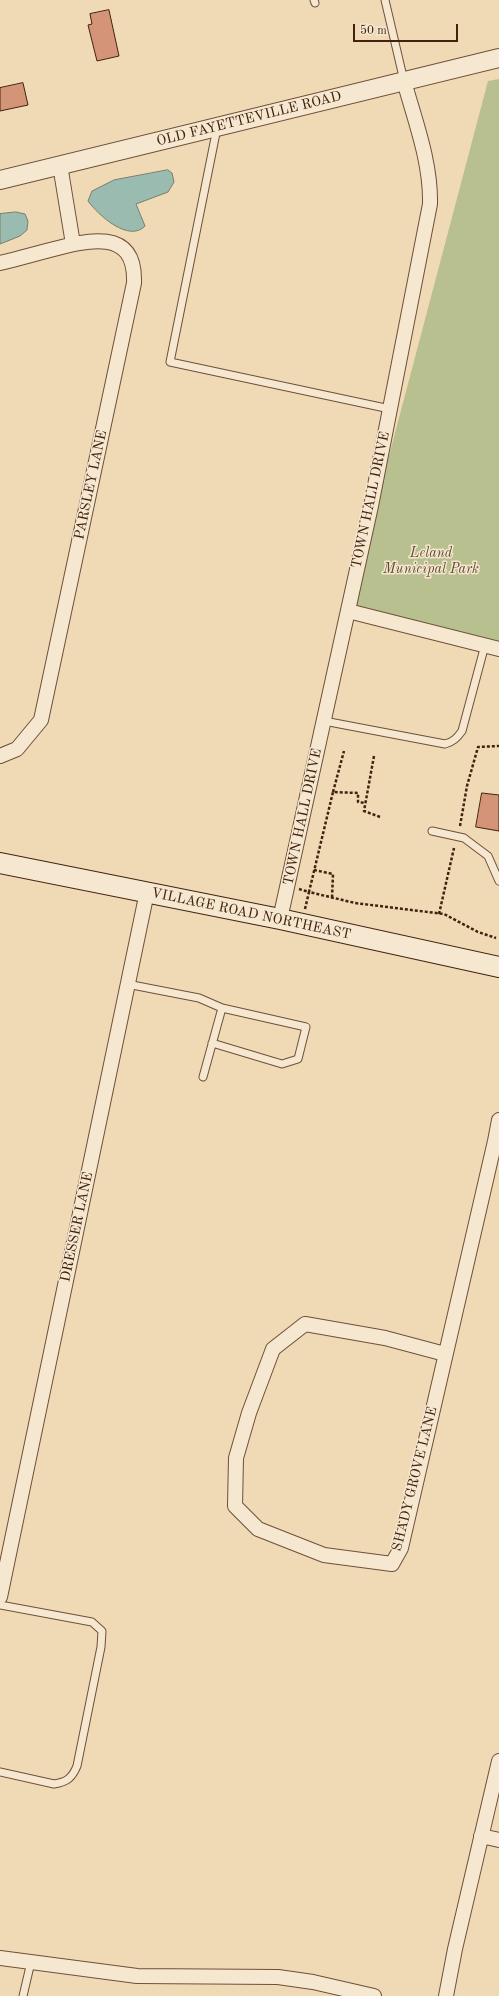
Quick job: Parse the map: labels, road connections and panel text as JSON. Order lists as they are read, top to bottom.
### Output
{
  "streets": {
    "main road": ["VILLAGE ROAD NORTHEAST"],
    "street": [
      "OLD FAYETTEVILLE ROAD",
      "PARSLEY LANE",
      "TOWN HALL DRIVE",
      "DRESSER LANE",
      "SHADY GROVE LANE"
    ]
  },
  "crossings": [
    ["OLD FAYETTEVILLE ROAD", "TOWN HALL DRIVE"],
    ["TOWN HALL DRIVE", "VILLAGE ROAD NORTHEAST"],
    ["VILLAGE ROAD NORTHEAST", "DRESSER LANE"]
  ],
  "parks": ["Leland Municipal Park"],
  "scale_bar": "50 m"
}
